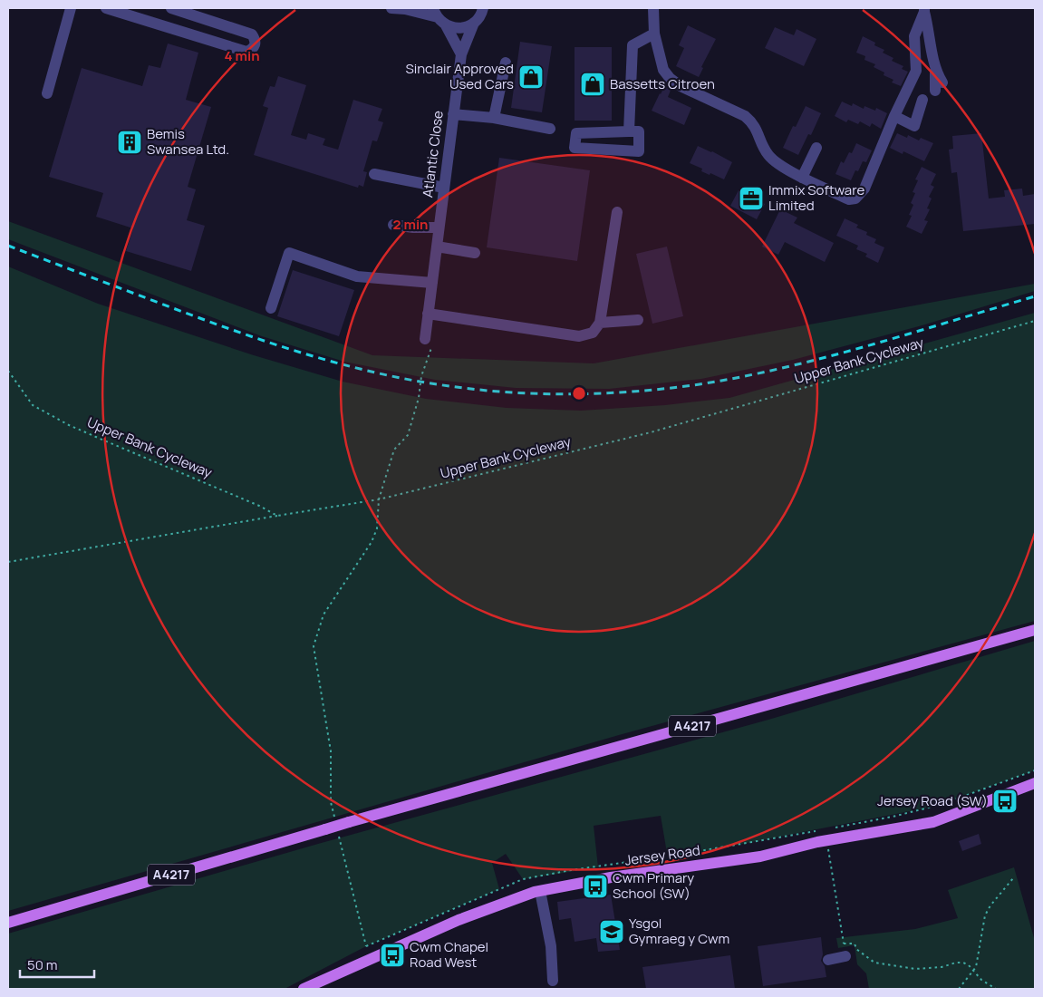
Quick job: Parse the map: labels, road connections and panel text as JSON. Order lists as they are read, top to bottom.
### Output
{
  "streets": {
    "main road": ["A4217", "Jersey Road"],
    "street": ["Atlantic Close"],
    "path": ["Upper Bank Cycleway"]
  },
  "places": {
    "shop": ["Sinclair Approved Used Cars", "Bassetts Citroen"],
    "building": ["Bemis Swansea Ltd."],
    "office": ["Immix Software Limited"],
    "bus stop": ["Jersey Road (SW)", "Cwm Primary School (SW)", "Cwm Chapel Road West"],
    "school or university": ["Ysgol Gymraeg y Cwm"]
  },
  "scale_bar": "50 m",
  "rings": ["4 min", "2 min"]
}
